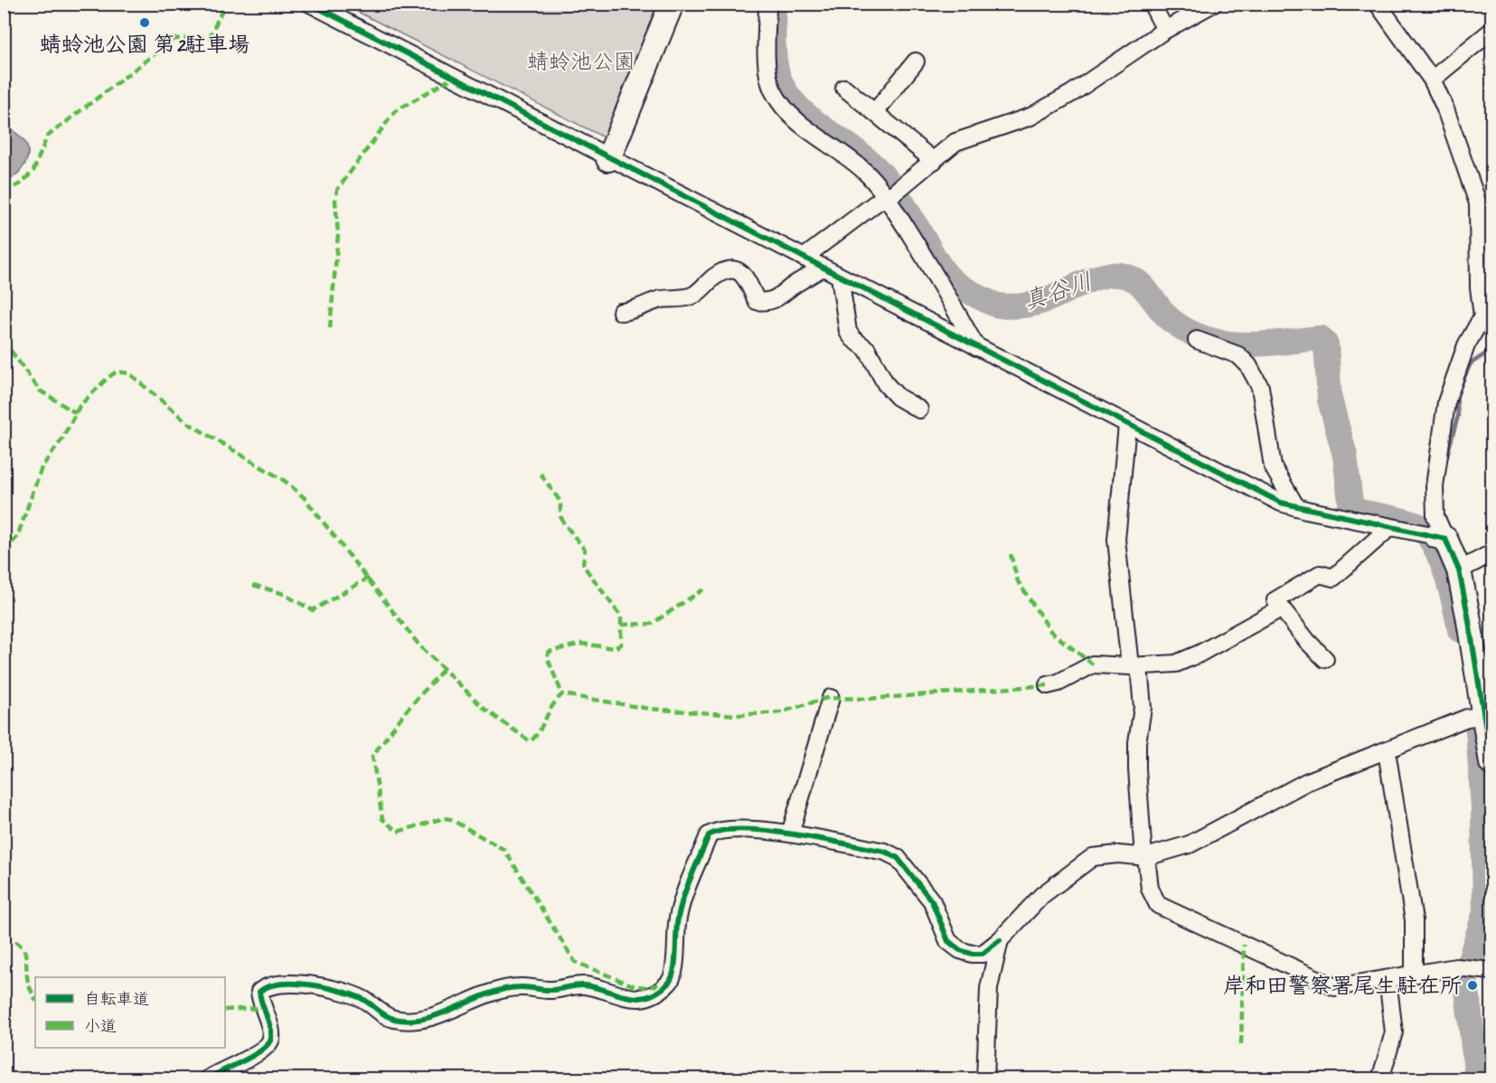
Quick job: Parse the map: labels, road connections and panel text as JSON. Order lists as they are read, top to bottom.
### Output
{
  "water": ["真谷川"],
  "parks": ["蜻蛉池公園"],
  "places": ["蜻蛉池公園 第2駐車場", "岸和田警察署尾生駐在所"],
  "legend": ["自転車道", "小道"]
}
